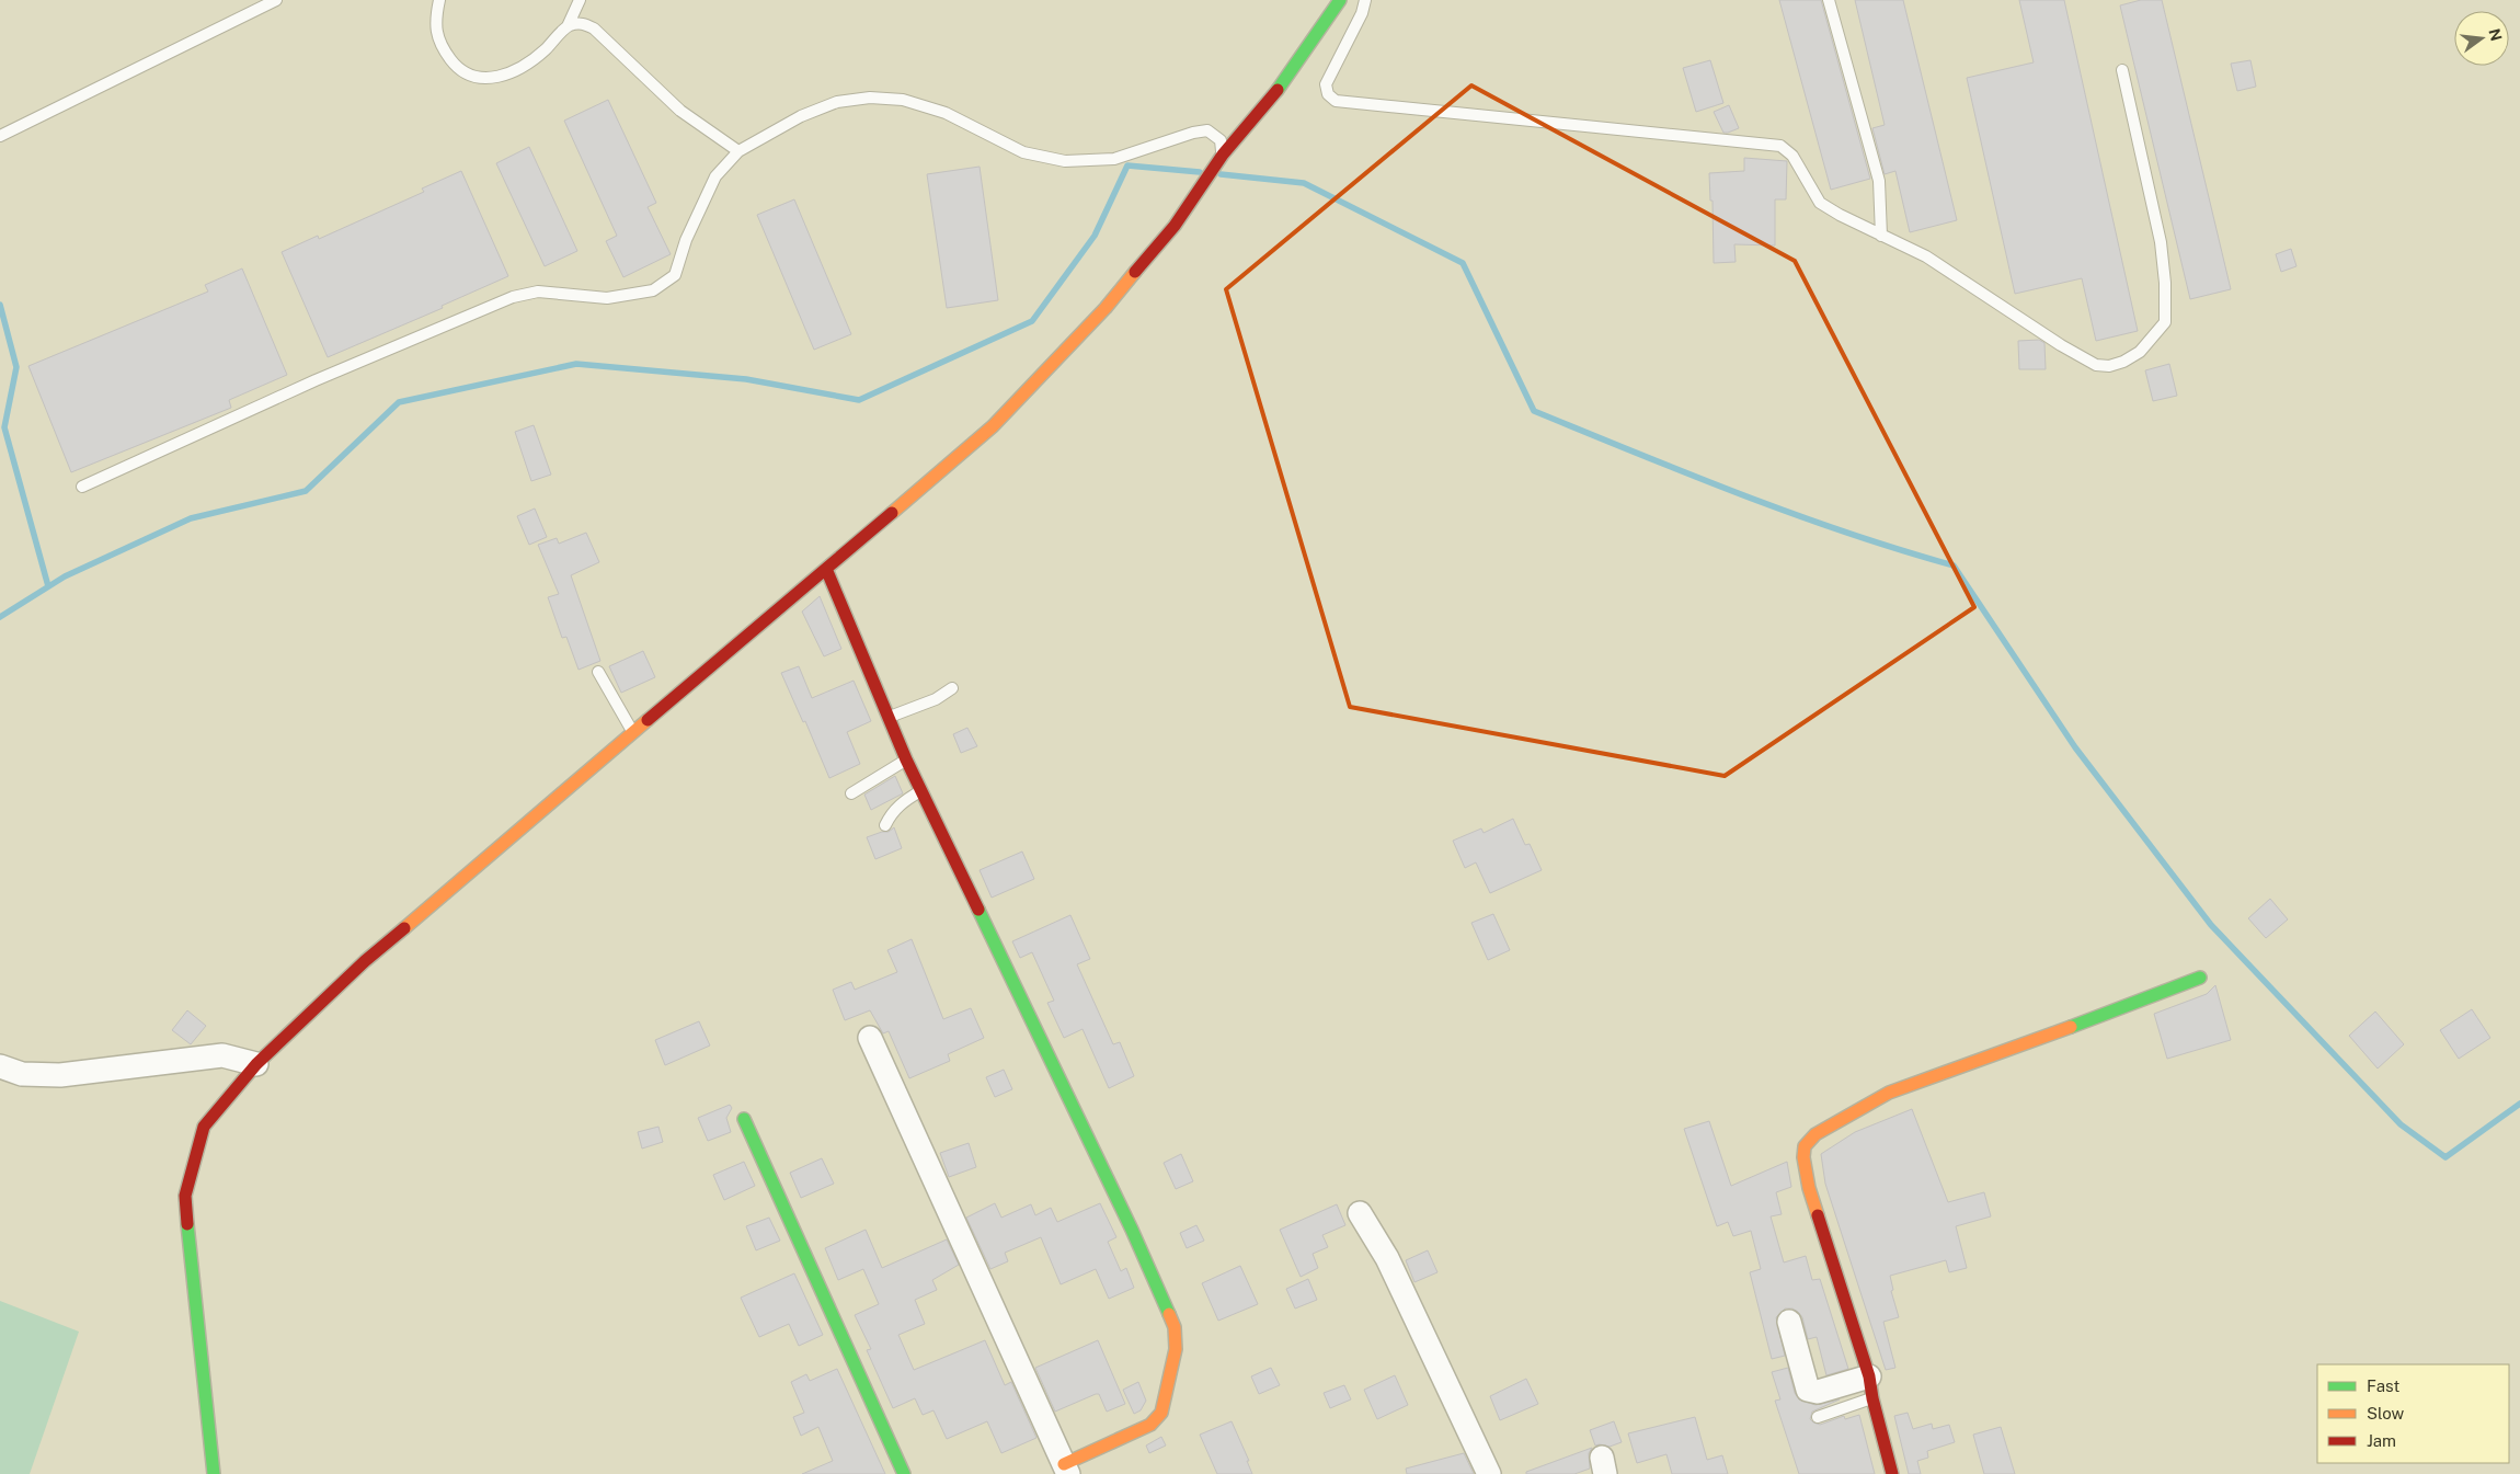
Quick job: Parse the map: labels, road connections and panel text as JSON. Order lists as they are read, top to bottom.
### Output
{
  "legend": ["Fast", "Slow", "Jam"],
  "north": "right"
}
